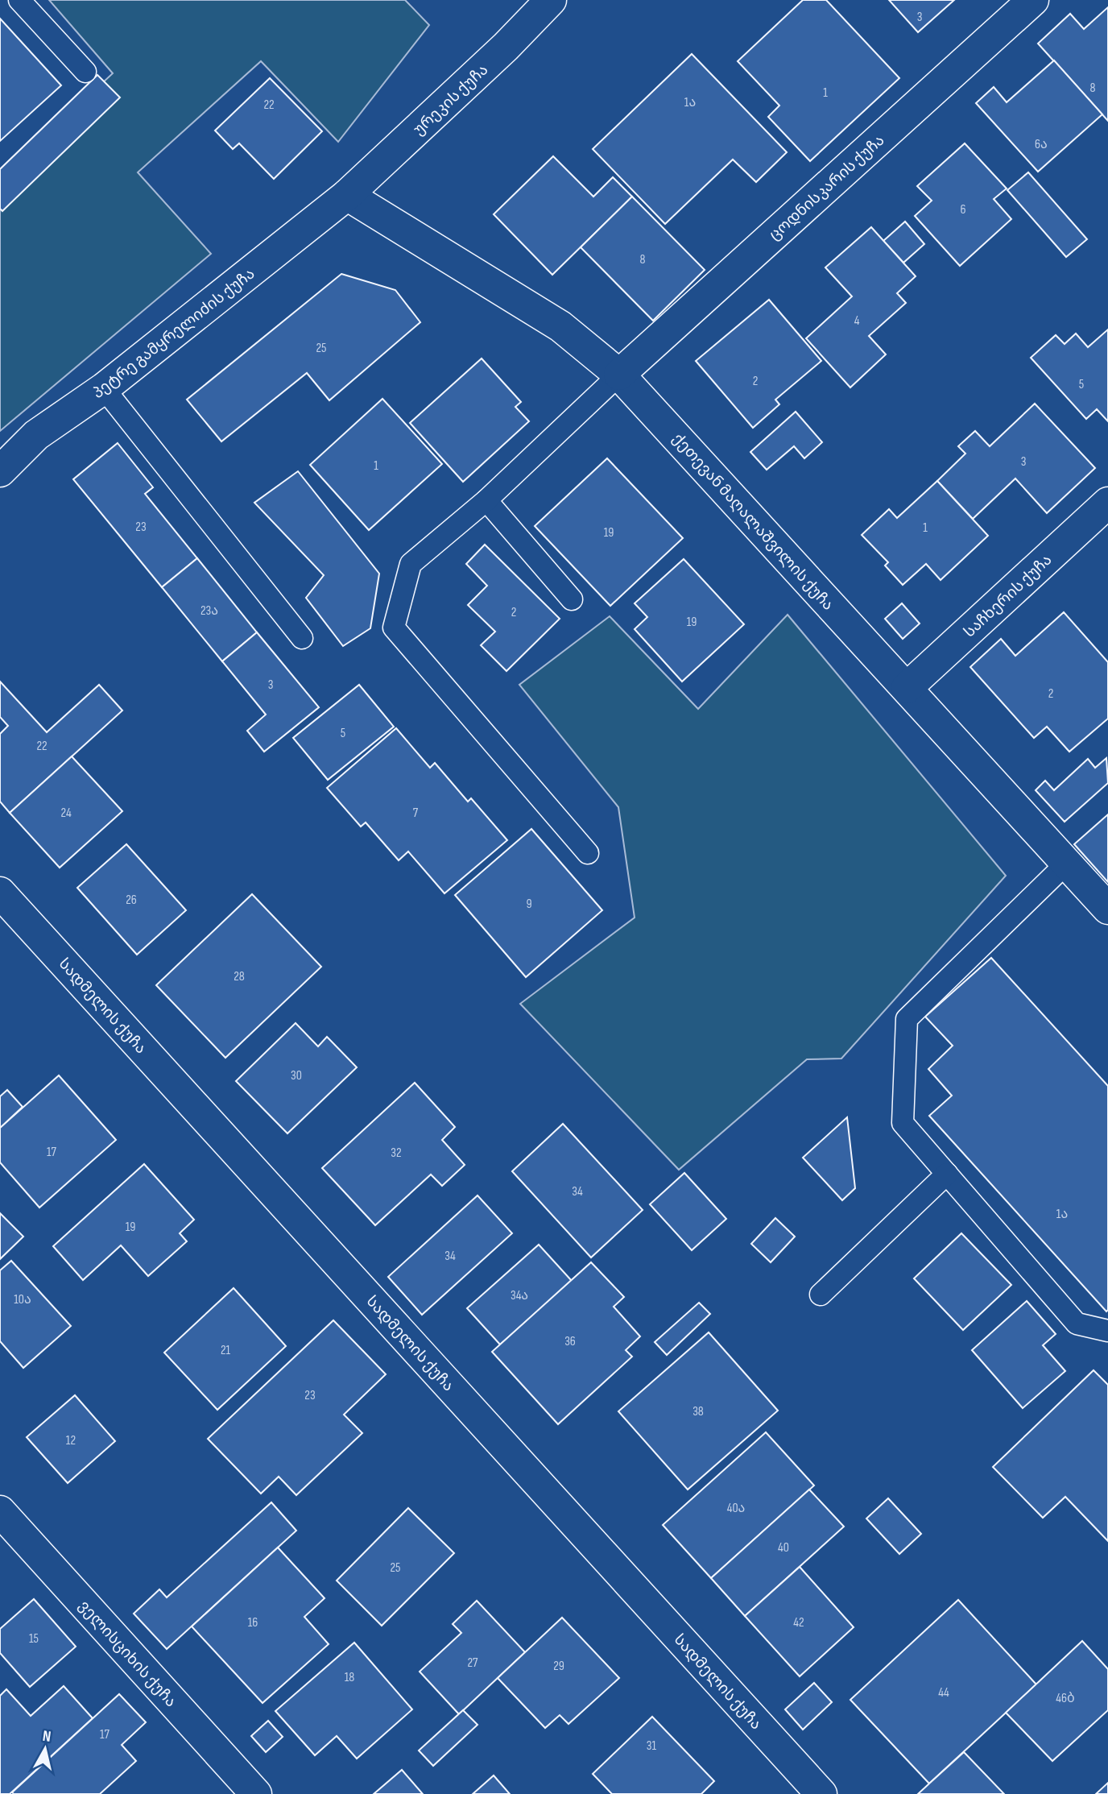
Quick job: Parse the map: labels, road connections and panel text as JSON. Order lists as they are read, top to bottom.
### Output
{
  "streets": {
    "street": [
      "ურეკის ქუჩა",
      "ცოდნისკარის ქუჩა",
      "პეტრე გამყრელიძის ქუჩა",
      "ქეთევან მაღალაშვილის ქუჩა",
      "საჩხერის ქუჩა",
      "სადმელის ქუჩა",
      "ველისციხის ქუჩა"
    ]
  },
  "crossings": [
    ["ურეკის ქუჩა", "პეტრე გამყრელიძის ქუჩა"],
    ["ურეკის ქუჩა", "ქეთევან მაღალაშვილის ქუჩა"],
    ["ცოდნისკარის ქუჩა", "ქეთევან მაღალაშვილის ქუჩა"],
    ["პეტრე გამყრელიძის ქუჩა", "ქეთევან მაღალაშვილის ქუჩა"],
    ["ქეთევან მაღალაშვილის ქუჩა", "საჩხერის ქუჩა"]
  ],
  "house_numbers": [
    "3",
    "8",
    "1",
    "1ა",
    "22",
    "6ა",
    "6",
    "8",
    "4",
    "25",
    "2",
    "5",
    "3",
    "1",
    "23",
    "1",
    "19",
    "23ა",
    "2",
    "19",
    "3",
    "2",
    "5",
    "22",
    "24",
    "7",
    "26",
    "9",
    "28",
    "30",
    "17",
    "32",
    "34",
    "1ა",
    "19",
    "34",
    "34ა",
    "10ა",
    "36",
    "21",
    "23",
    "38",
    "12",
    "40ა",
    "40",
    "25",
    "16",
    "42",
    "15",
    "27",
    "29",
    "18",
    "44",
    "46ბ",
    "17",
    "31"
  ],
  "north": "top"
}
